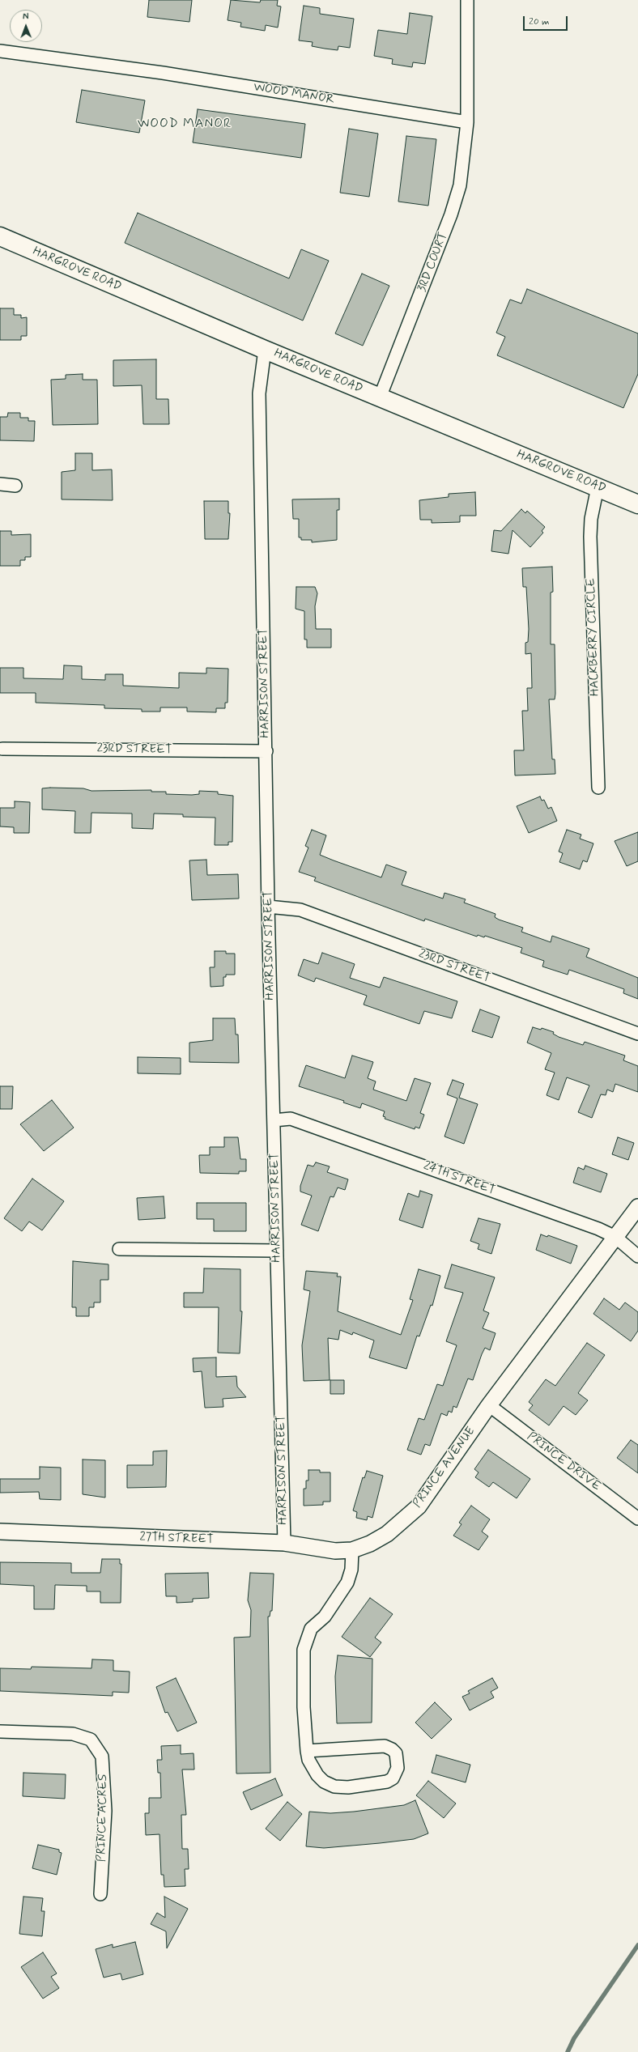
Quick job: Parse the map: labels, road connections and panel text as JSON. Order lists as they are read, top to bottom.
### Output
{
  "streets": {
    "main road": ["HARGROVE ROAD"],
    "street": [
      "WOOD MANOR",
      "3RD COURT",
      "HACKBERRY CIRCLE",
      "HARRISON STREET",
      "23RD STREET",
      "24TH STREET",
      "PRINCE DRIVE",
      "PRINCE AVENUE",
      "27TH STREET",
      "PRINCE ACRES"
    ]
  },
  "crossings": [
    ["WOOD MANOR", "3RD COURT"],
    ["3RD COURT", "HARGROVE ROAD"],
    ["HARGROVE ROAD", "HACKBERRY CIRCLE"],
    ["HARGROVE ROAD", "HARRISON STREET"],
    ["HARRISON STREET", "23RD STREET"],
    ["HARRISON STREET", "24TH STREET"],
    ["HARRISON STREET", "27TH STREET"],
    ["24TH STREET", "PRINCE AVENUE"],
    ["PRINCE DRIVE", "PRINCE AVENUE"],
    ["PRINCE AVENUE", "27TH STREET"]
  ],
  "districts": ["WOOD MANOR"],
  "scale_bar": "20 m",
  "north": "top"
}
